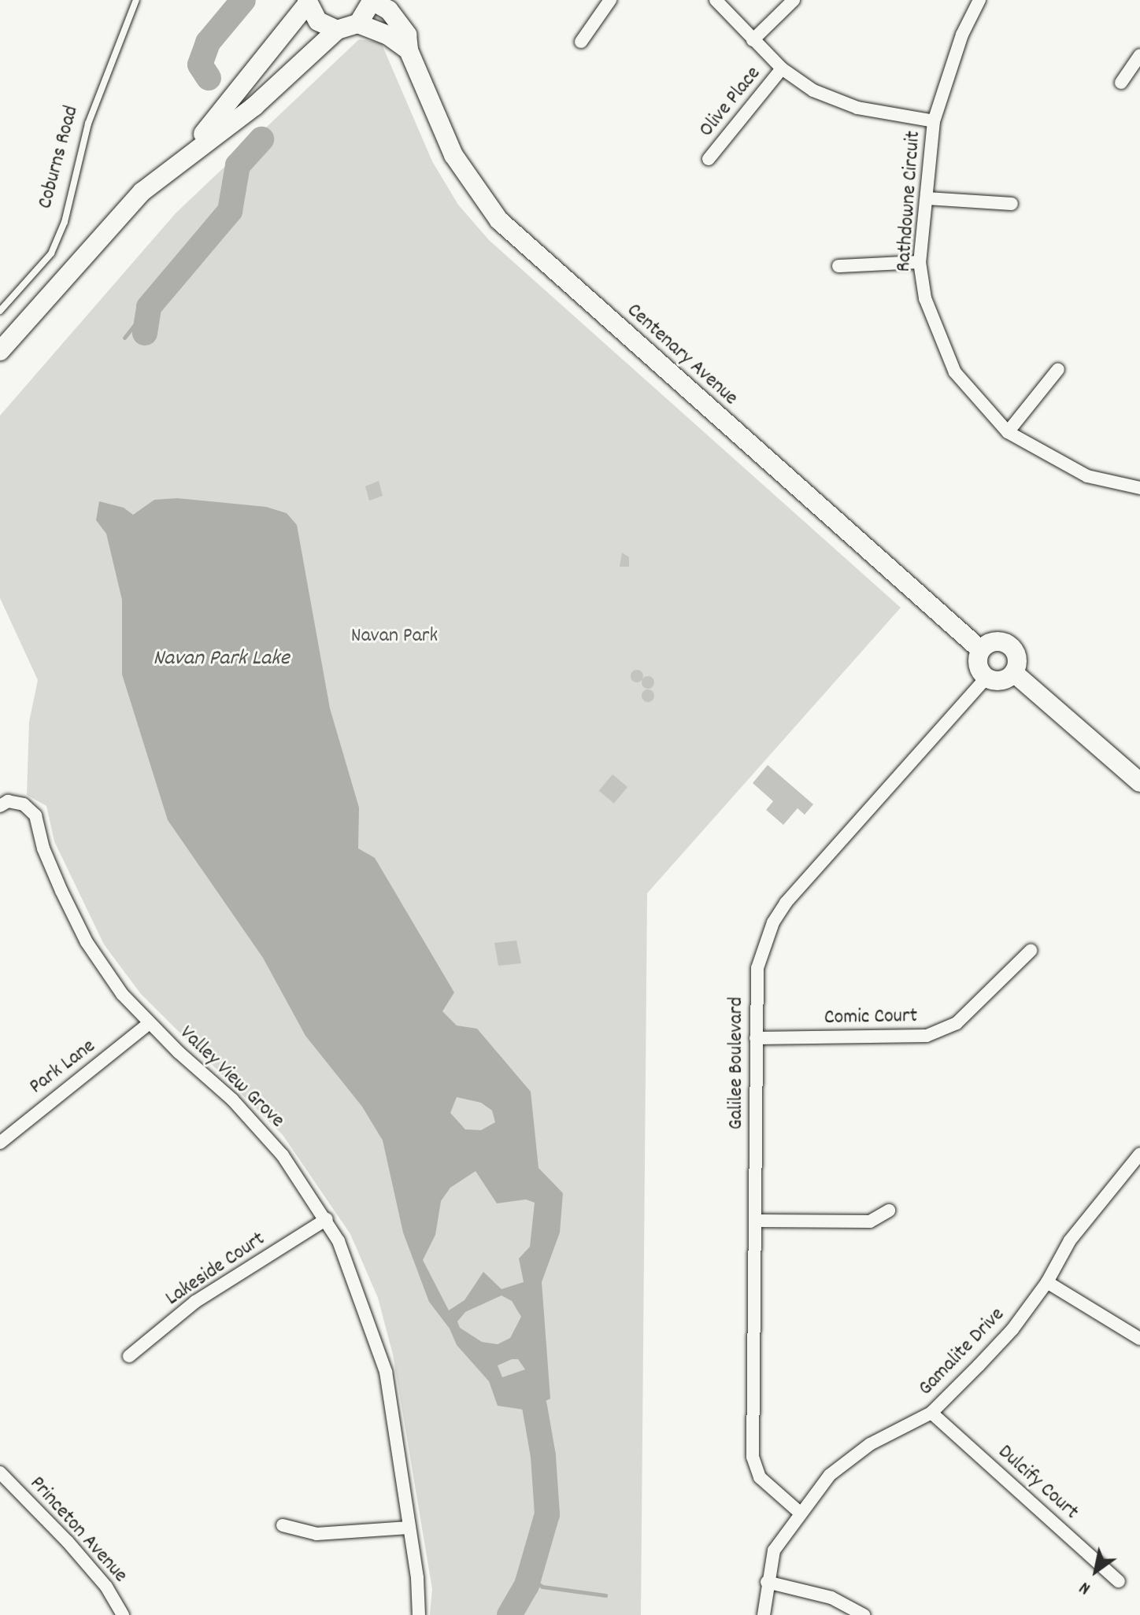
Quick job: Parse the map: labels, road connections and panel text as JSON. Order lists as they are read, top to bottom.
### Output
{
  "streets": {
    "street": [
      "Olive Place",
      "Rathdowne Circuit",
      "Centenary Avenue",
      "Comic Court",
      "Galilee Boulevard",
      "Park Lane",
      "Valley View Grove",
      "Lakeside Court",
      "Gamalite Drive",
      "Dulcify Court",
      "Princeton Avenue"
    ],
    "lane": ["Coburns Road"]
  },
  "crossings": [
    ["Centenary Avenue", "Galilee Boulevard"],
    ["Comic Court", "Galilee Boulevard"],
    ["Galilee Boulevard", "Gamalite Drive"],
    ["Park Lane", "Valley View Grove"],
    ["Valley View Grove", "Lakeside Court"],
    ["Gamalite Drive", "Dulcify Court"]
  ],
  "water": ["Navan Park Lake"],
  "parks": ["Navan Park"],
  "north": "bottom left"
}
